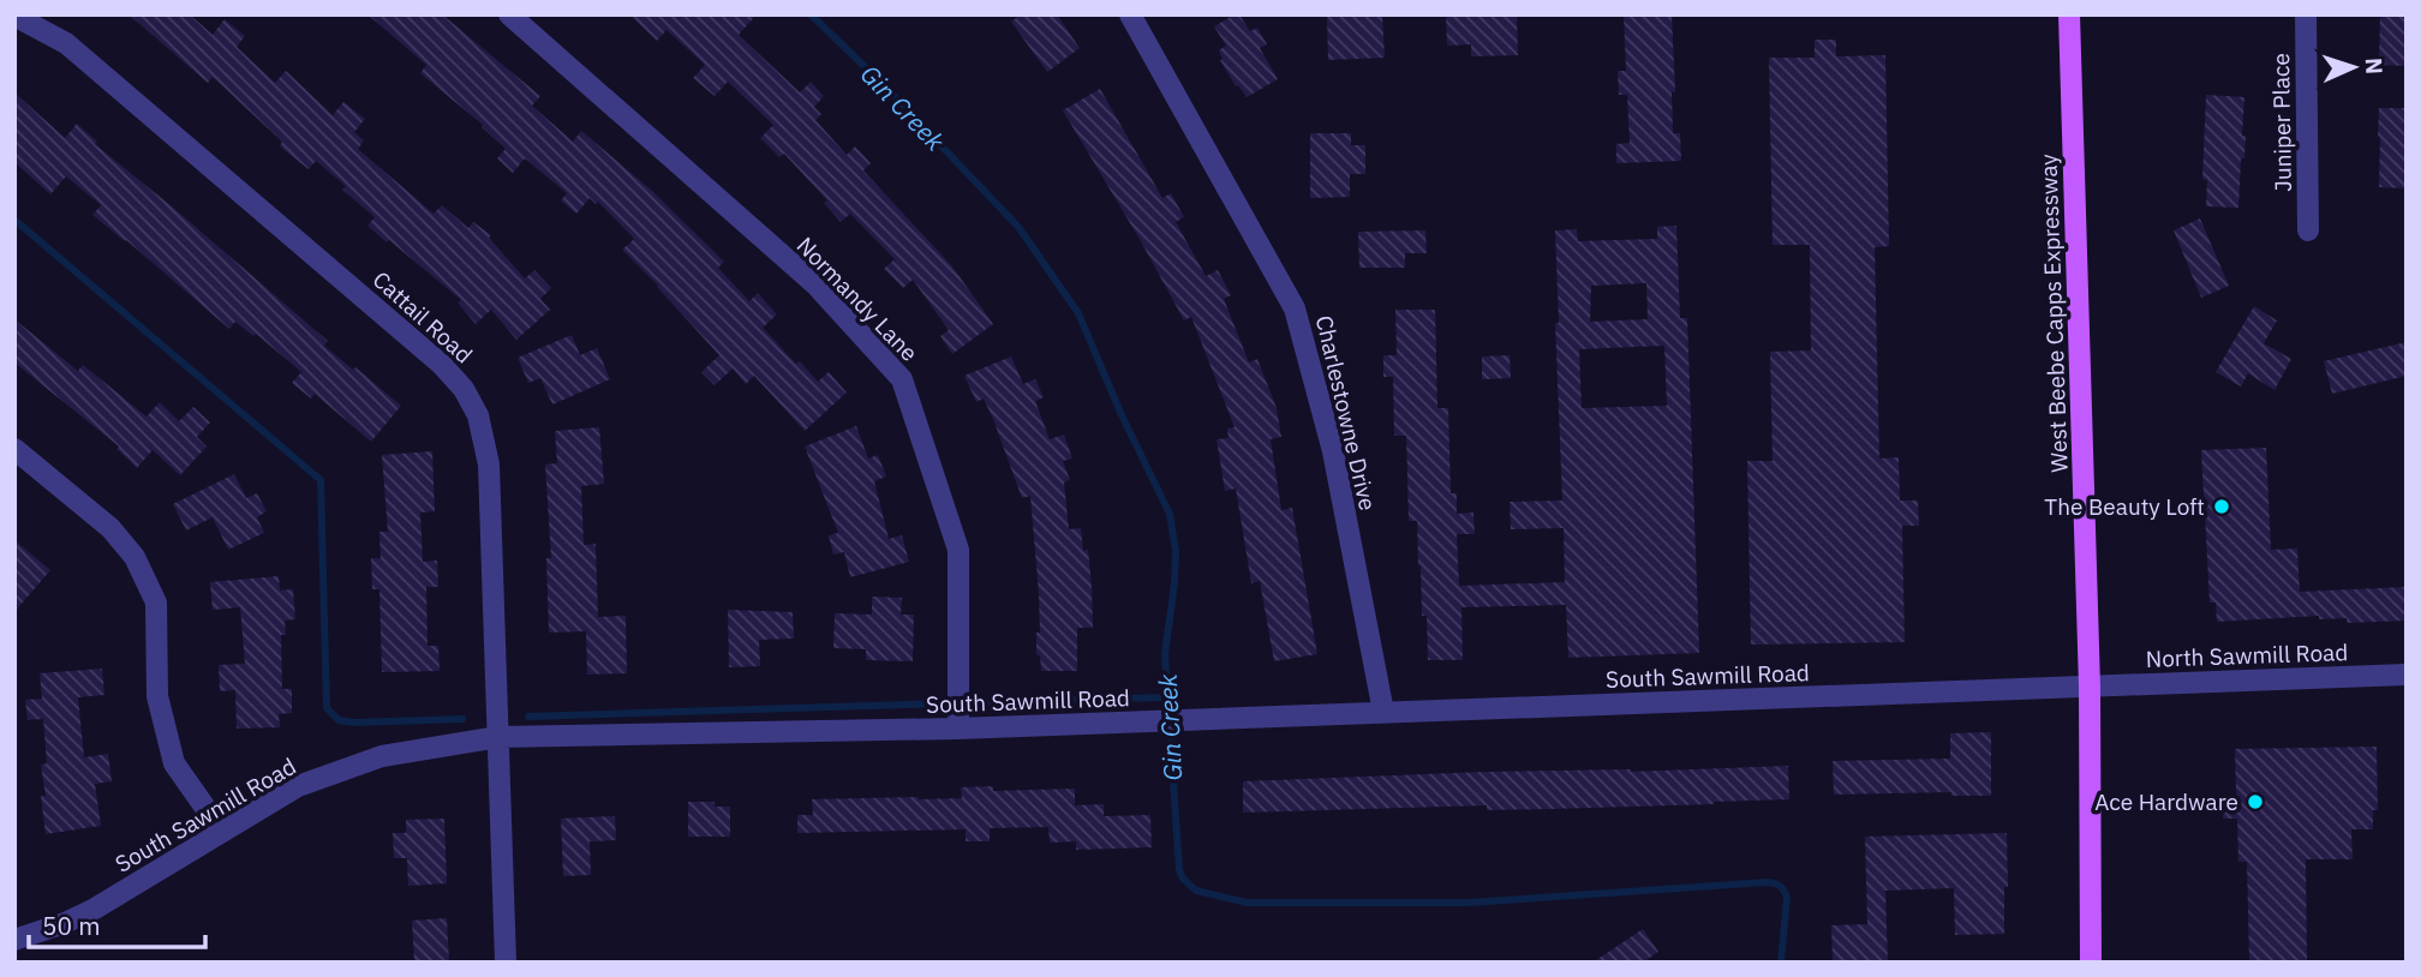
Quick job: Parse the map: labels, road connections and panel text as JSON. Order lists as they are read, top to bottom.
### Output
{
  "streets": {
    "main road": ["West Beebe Capps Expressway"],
    "street": [
      "Juniper Place",
      "Normandy Lane",
      "Cattail Road",
      "Charlestowne Drive",
      "North Sawmill Road",
      "South Sawmill Road"
    ]
  },
  "crossings": [
    ["Normandy Lane", "South Sawmill Road"],
    ["West Beebe Capps Expressway", "North Sawmill Road"],
    ["West Beebe Capps Expressway", "South Sawmill Road"],
    ["Cattail Road", "South Sawmill Road"],
    ["Charlestowne Drive", "South Sawmill Road"],
    ["North Sawmill Road", "South Sawmill Road"]
  ],
  "water": ["Gin Creek"],
  "places": ["The Beauty Loft", "Ace Hardware"],
  "scale_bar": "50 m",
  "north": "right"
}
